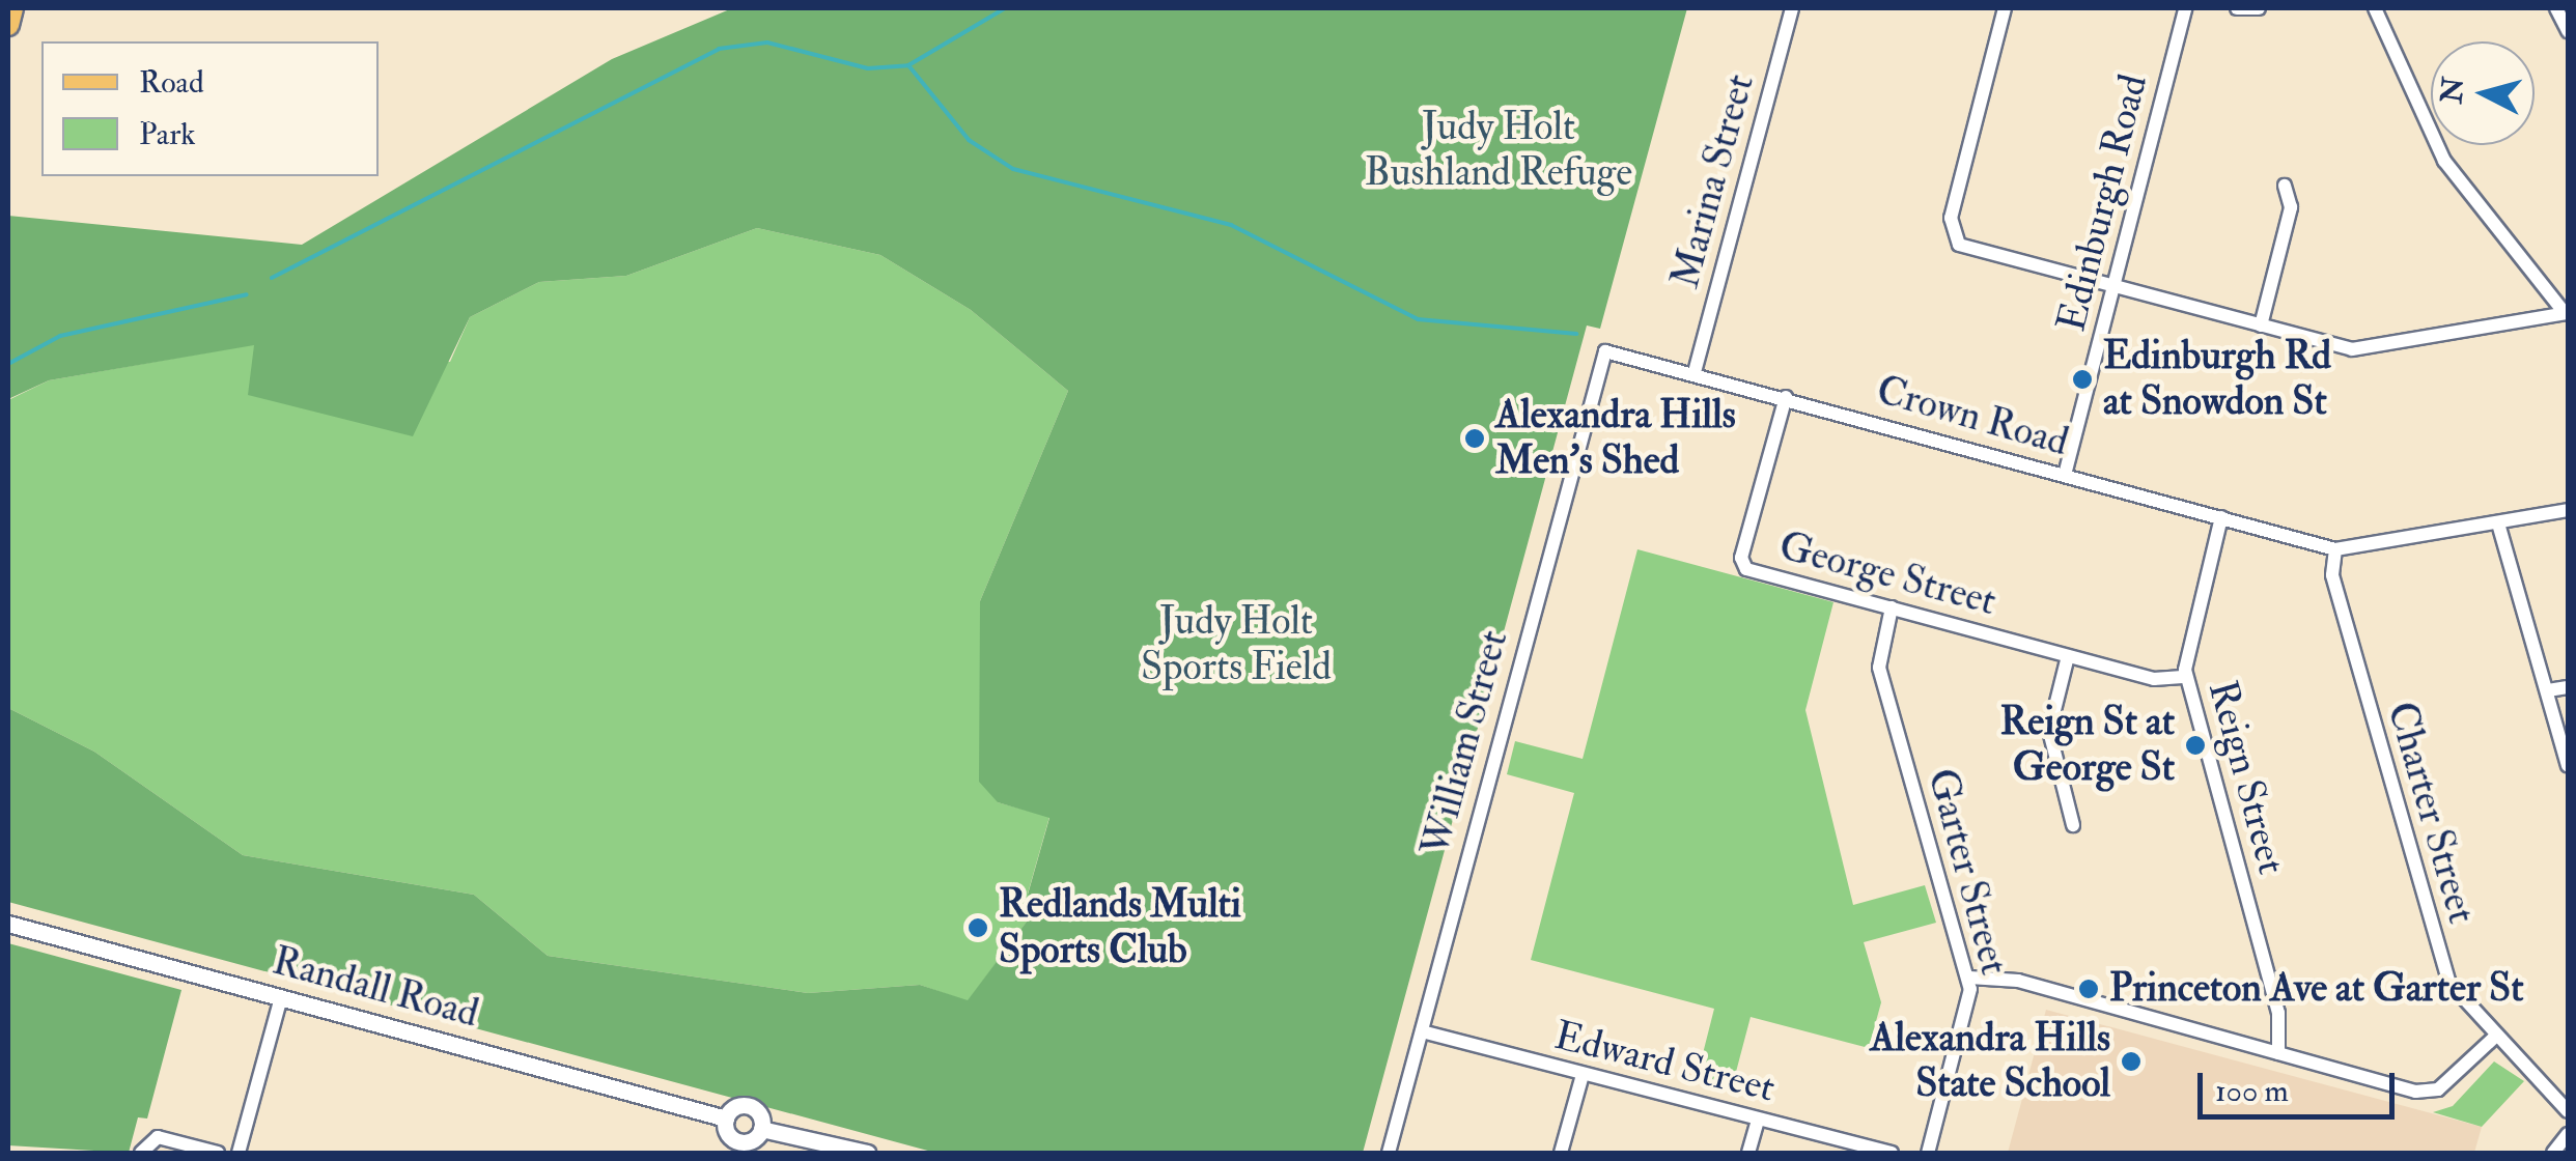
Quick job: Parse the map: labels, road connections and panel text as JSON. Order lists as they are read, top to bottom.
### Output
{
  "streets": {
    "street": [
      "Marina Street",
      "Edinburgh Road",
      "Crown Road",
      "George Street",
      "William Street",
      "Reign Street",
      "Charter Street",
      "Garter Street",
      "Randall Road",
      "Edward Street"
    ]
  },
  "crossings": [
    ["Marina Street", "Crown Road"],
    ["Edinburgh Road", "Crown Road"],
    ["Crown Road", "George Street"],
    ["Crown Road", "William Street"],
    ["Crown Road", "Reign Street"],
    ["Crown Road", "Charter Street"],
    ["George Street", "Reign Street"],
    ["George Street", "Garter Street"],
    ["William Street", "Edward Street"]
  ],
  "parks": ["Judy Holt Bushland Refuge", "Judy Holt Sports Field"],
  "places": [
    "Edinburgh Rd at Snowdon St",
    "Alexandra Hills Men's Shed",
    "Reign St at George St",
    "Redlands Multi Sports Club",
    "Princeton Ave at Garter St",
    "Alexandra Hills State School"
  ],
  "legend": ["Road", "Park"],
  "scale_bar": "100 m",
  "north": "left"
}
